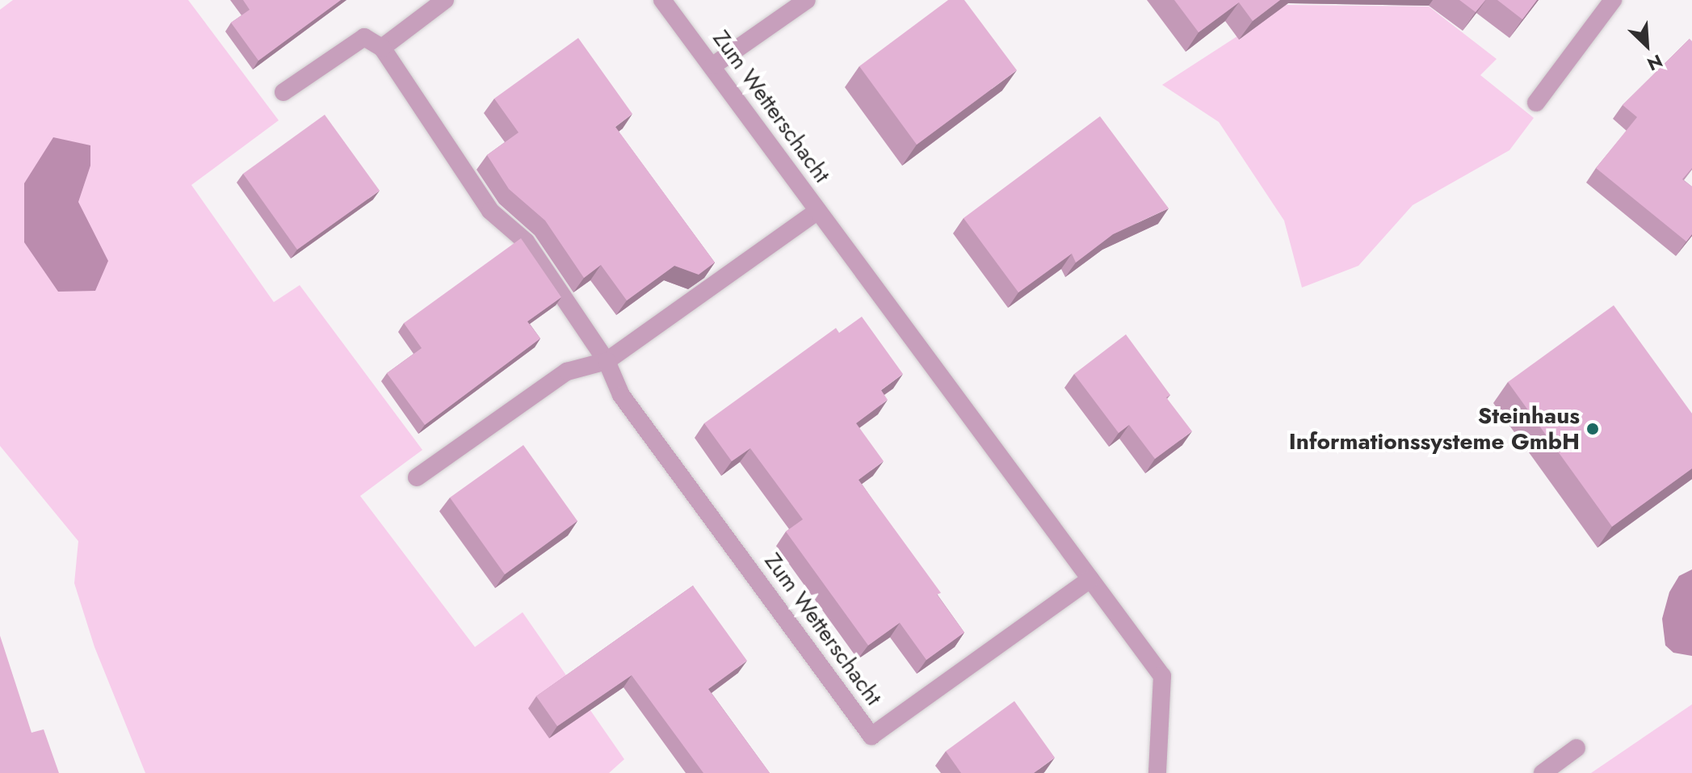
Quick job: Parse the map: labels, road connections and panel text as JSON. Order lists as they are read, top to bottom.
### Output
{
  "streets": {
    "street": ["Zum Wetterschacht"]
  },
  "places": ["Steinhaus Informationssysteme GmbH"],
  "north": "bottom right"
}
